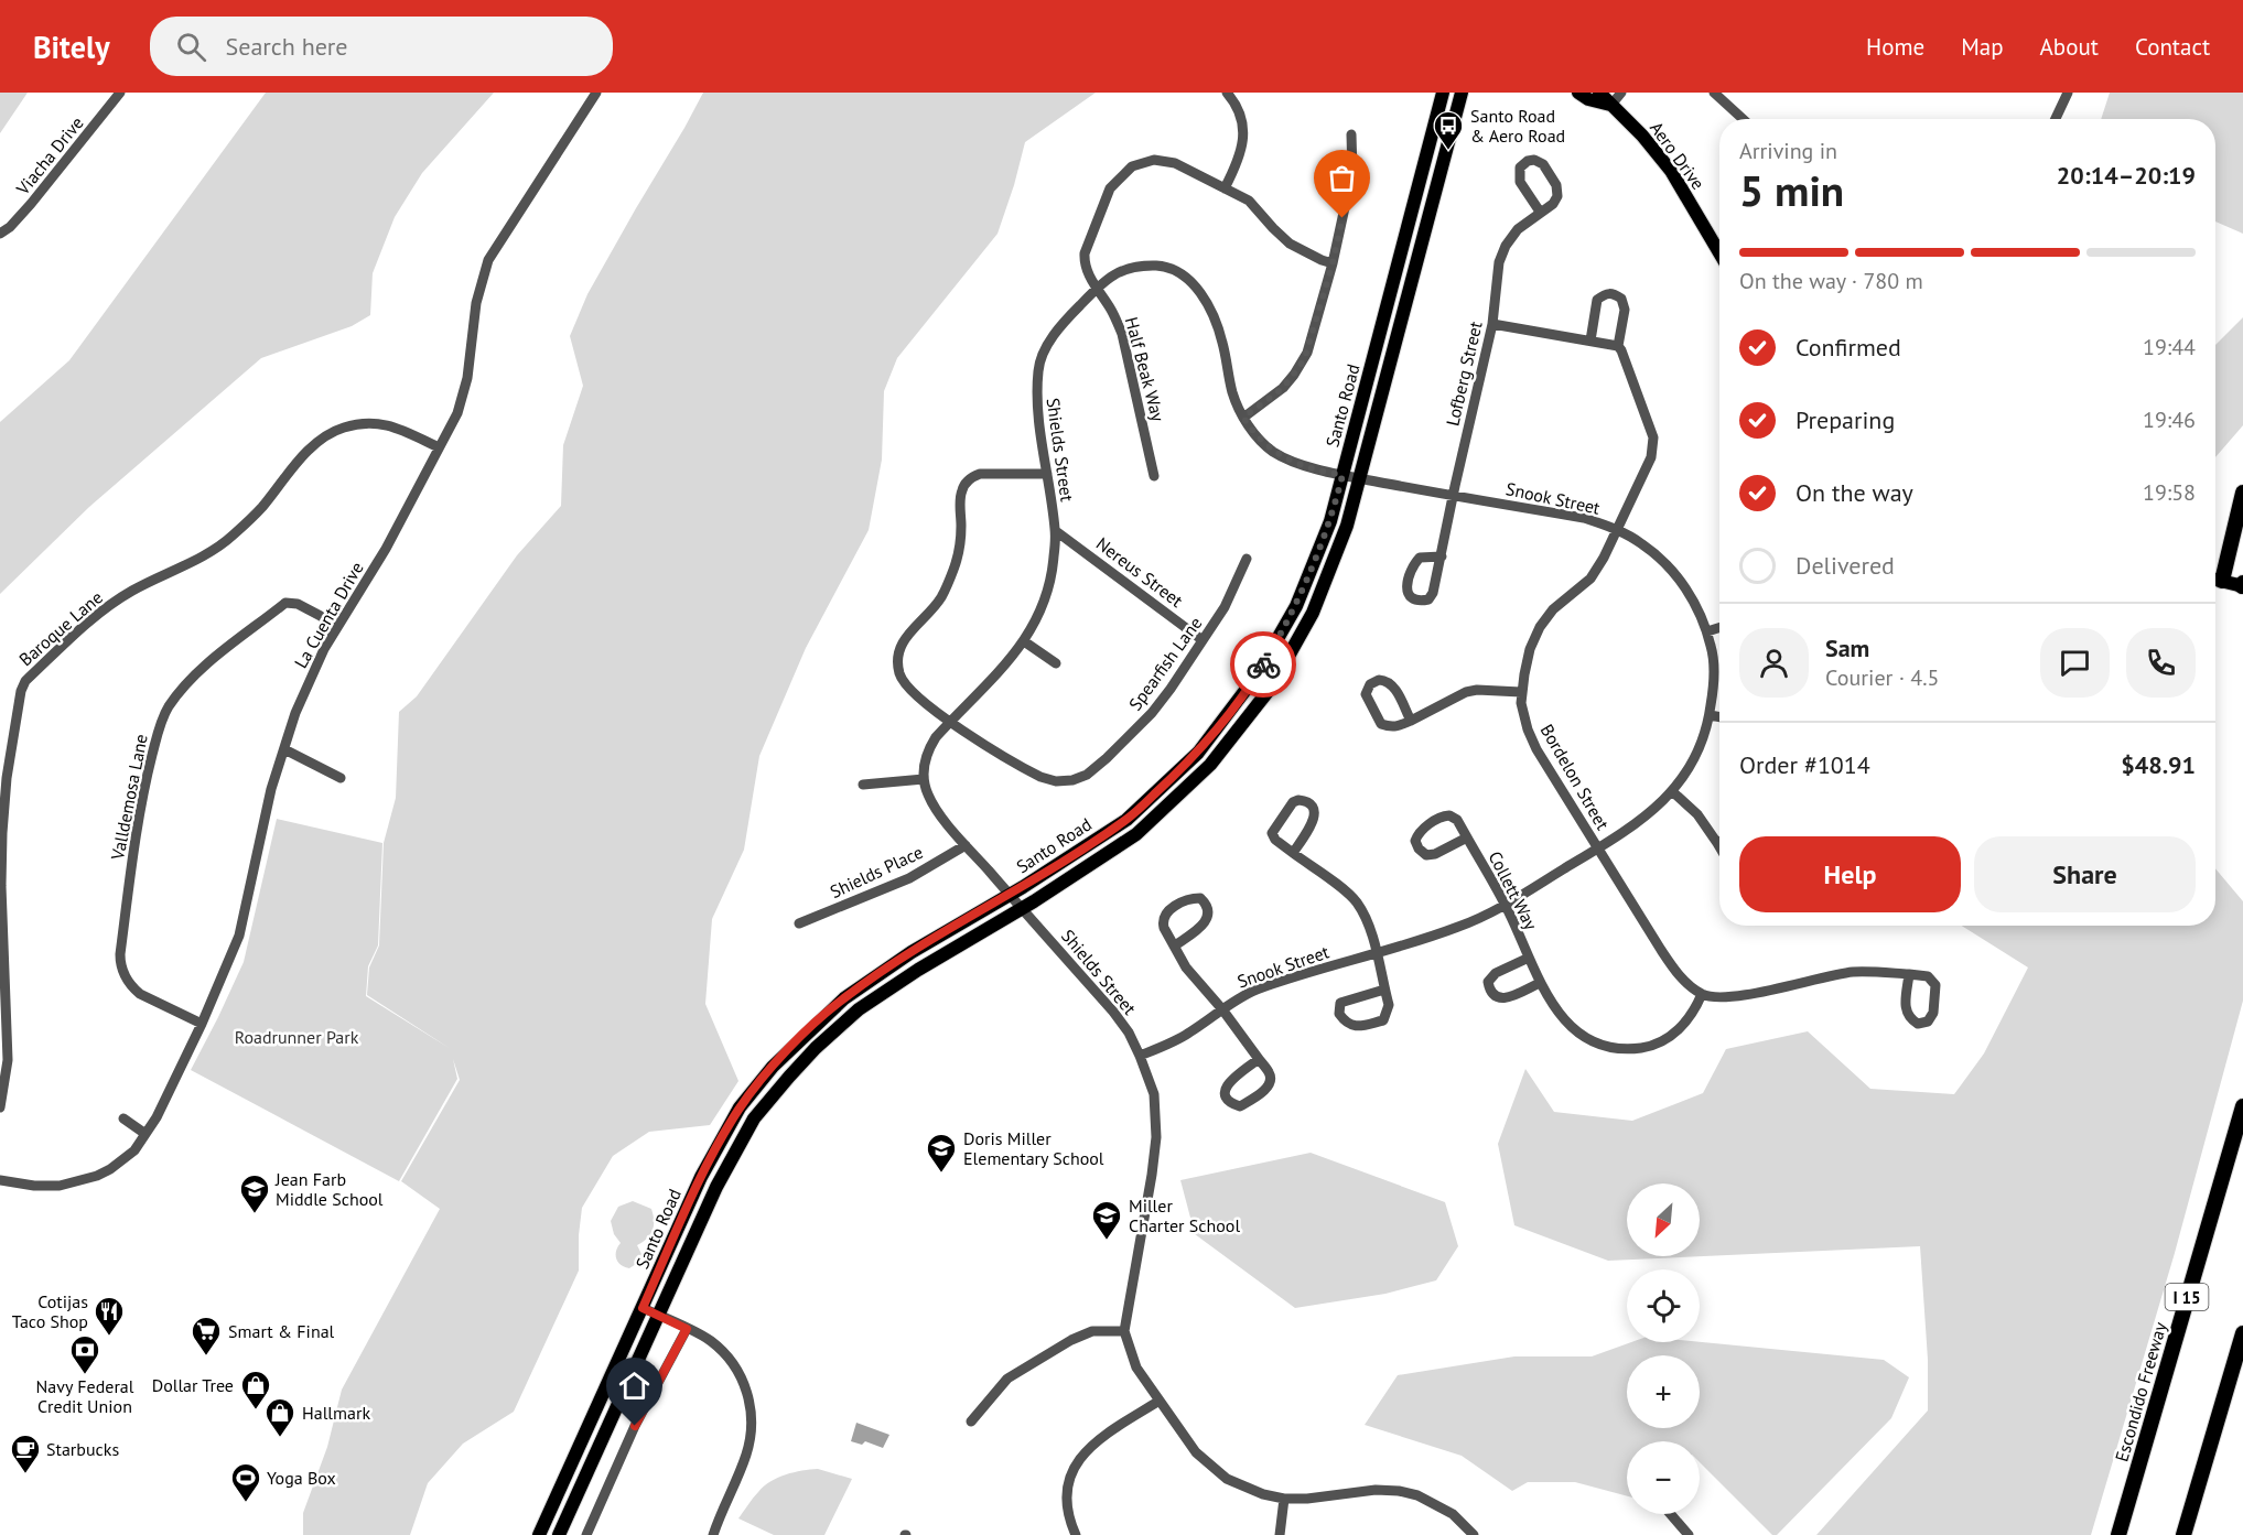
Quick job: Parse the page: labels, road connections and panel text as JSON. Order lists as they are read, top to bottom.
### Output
{
  "streets": {
    "highway": ["I 15", "Escondido Freeway"],
    "main road": ["Aero Drive", "Santo Road"],
    "street": [
      "Viacha Drive",
      "Half Beak Way",
      "Lofberg Street",
      "Shields Street",
      "Snook Street",
      "Nereus Street",
      "La Cuenta Drive",
      "Baroque Lane",
      "Spearfish Lane",
      "Bordelon Street",
      "Valldemosa Lane",
      "Shields Place",
      "Collett Way"
    ]
  },
  "crossings": [
    ["Half Beak Way", "Shields Street"],
    ["Half Beak Way", "Snook Street"],
    ["Lofberg Street", "Snook Street"],
    ["Santo Road", "Shields Street"],
    ["Santo Road", "Snook Street"],
    ["Shields Street", "Snook Street"],
    ["Shields Street", "Nereus Street"],
    ["Shields Street", "Spearfish Lane"],
    ["Shields Street", "Shields Place"],
    ["Snook Street", "Bordelon Street"],
    ["Snook Street", "Collett Way"],
    ["Nereus Street", "Spearfish Lane"],
    ["La Cuenta Drive", "Baroque Lane"],
    ["La Cuenta Drive", "Valldemosa Lane"],
    ["Bordelon Street", "Collett Way"]
  ],
  "parks": ["Roadrunner Park"],
  "places": {
    "bus stop": ["Santo Road & Aero Road"],
    "school or university": ["Doris Miller Elementary School", "Jean Farb Middle School", "Miller Charter School"],
    "restaurant": ["Cotijas Taco Shop"],
    "supermarket": ["Smart & Final"],
    "bank": ["Navy Federal Credit Union"],
    "shop": ["Dollar Tree", "Hallmark"],
    "cafe": ["Starbucks"],
    "sports": ["Yoga Box"]
  },
  "north": "bottom left",
  "page": {
    "header": "Bitely",
    "search": "Search here",
    "nav": [
      "Home",
      "Map",
      "About",
      "Contact"
    ],
    "heading": ["5 min", "Arriving in", "20:14–20:19"],
    "panel": [
      "Sam",
      "Courier · 4.5",
      "Order #1014",
      "$48.91"
    ],
    "bar": "On the way · 780 m",
    "list": [
      ["Confirmed", "19:44"],
      ["Preparing", "19:46"],
      ["On the way", "19:58"],
      "Delivered"
    ],
    "buttons": ["Help", "Share"],
    "map_buttons": ["+", "−"]
  }
}
